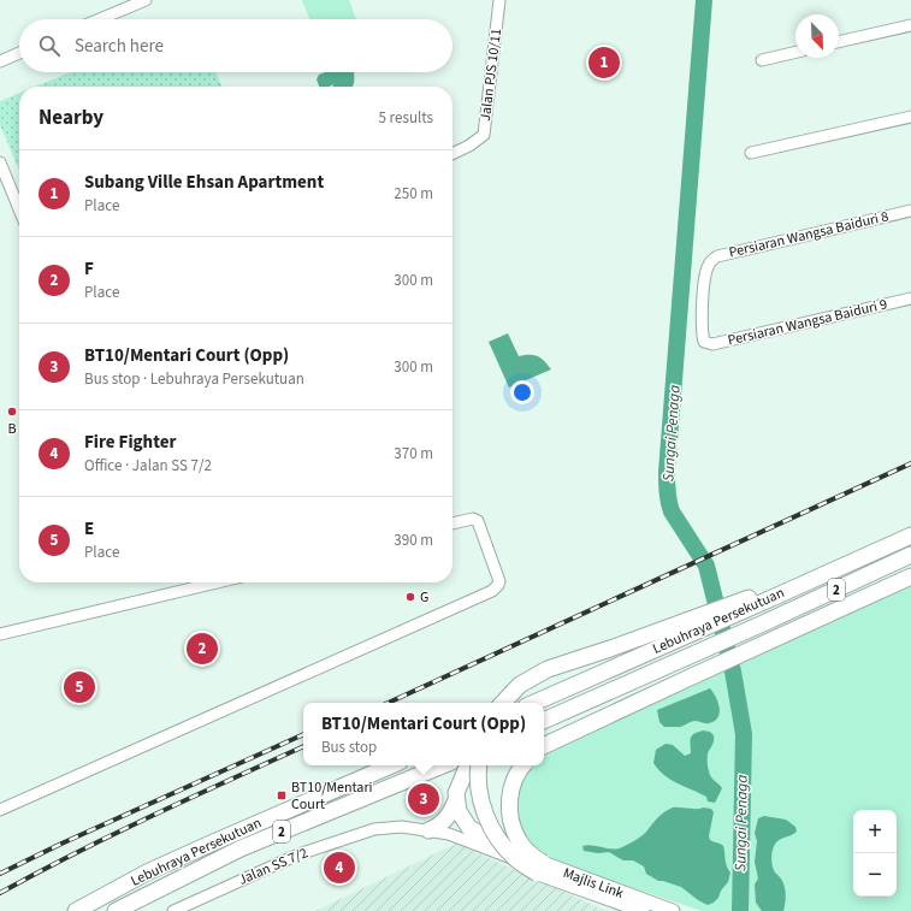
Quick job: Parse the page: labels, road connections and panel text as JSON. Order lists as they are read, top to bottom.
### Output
{
  "streets": {
    "highway": ["2", "Lebuhraya Persekutuan"],
    "main road": ["Majlis Link"],
    "street": [
      "Jalan PJS 10/11",
      "Persiaran Wangsa Baiduri 8",
      "Persiaran Wangsa Baiduri 9",
      "Jalan SS 7/2"
    ]
  },
  "crossings": [
    ["Persiaran Wangsa Baiduri 8", "Persiaran Wangsa Baiduri 9"]
  ],
  "water": ["Sungai Penaga"],
  "places": {
    "other": ["B", "G"],
    "transit": ["BT10/Mentari Court"]
  },
  "north": "bottom right",
  "page": {
    "search": "Search here",
    "pins": [
      "1",
      "2",
      "5",
      "3",
      "4"
    ],
    "heading": ["Nearby", "5 results"],
    "list": [
      {
        "mark": "1",
        "name": "Subang Ville Ehsan Apartment",
        "note": "Place",
        "value": "250 m"
      },
      {
        "mark": "2",
        "name": "F",
        "note": "Place",
        "value": "300 m"
      },
      {
        "mark": "3",
        "name": "BT10/Mentari Court (Opp)",
        "note": "Bus stop · Lebuhraya Persekutuan",
        "value": "300 m"
      },
      {
        "mark": "4",
        "name": "Fire Fighter",
        "note": "Office · Jalan SS 7/2",
        "value": "370 m"
      },
      {
        "mark": "5",
        "name": "E",
        "note": "Place",
        "value": "390 m"
      }
    ],
    "popup": ["BT10/Mentari Court (Opp)", "Bus stop"],
    "map_buttons": ["+", "−"]
  }
}
